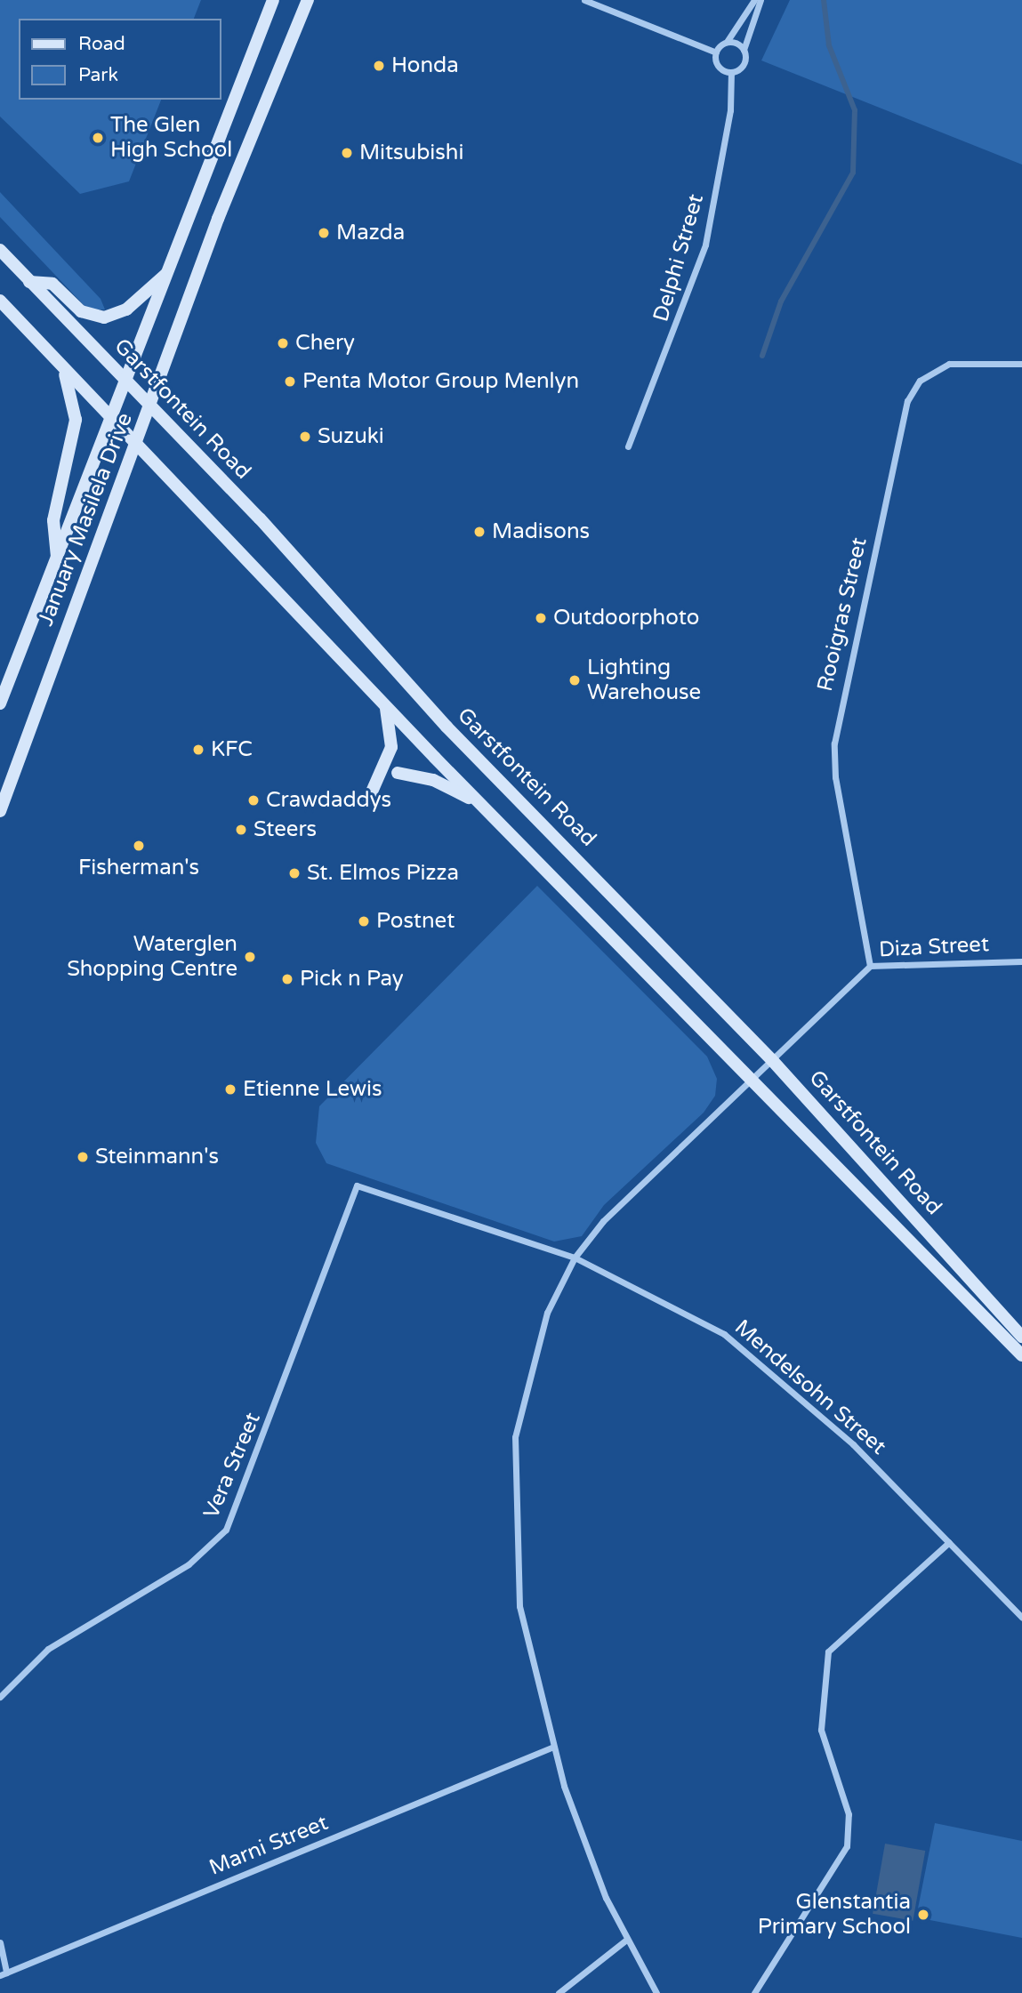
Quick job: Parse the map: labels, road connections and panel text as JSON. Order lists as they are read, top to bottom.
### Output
{
  "streets": {
    "main road": ["Garstfontein Road", "January Masilela Drive"],
    "street": [
      "Delphi Street",
      "Rooigras Street",
      "Diza Street",
      "Mendelsohn Street",
      "Vera Street",
      "Marni Street"
    ]
  },
  "crossings": [
    ["Garstfontein Road", "January Masilela Drive"],
    ["Garstfontein Road", "Diza Street"],
    ["Rooigras Street", "Diza Street"],
    ["Diza Street", "Mendelsohn Street"],
    ["Diza Street", "Marni Street"],
    ["Mendelsohn Street", "Vera Street"]
  ],
  "places": [
    "Honda",
    "The Glen High School",
    "Mitsubishi",
    "Mazda",
    "Chery",
    "Penta Motor Group Menlyn",
    "Suzuki",
    "Madisons",
    "Outdoorphoto",
    "Lighting Warehouse",
    "KFC",
    "Crawdaddys",
    "Steers",
    "Fisherman's",
    "St. Elmos Pizza",
    "Postnet",
    "Waterglen Shopping Centre",
    "Pick n Pay",
    "Etienne Lewis",
    "Steinmann's",
    "Glenstantia Primary School"
  ],
  "legend": ["Road", "Park"]
}
